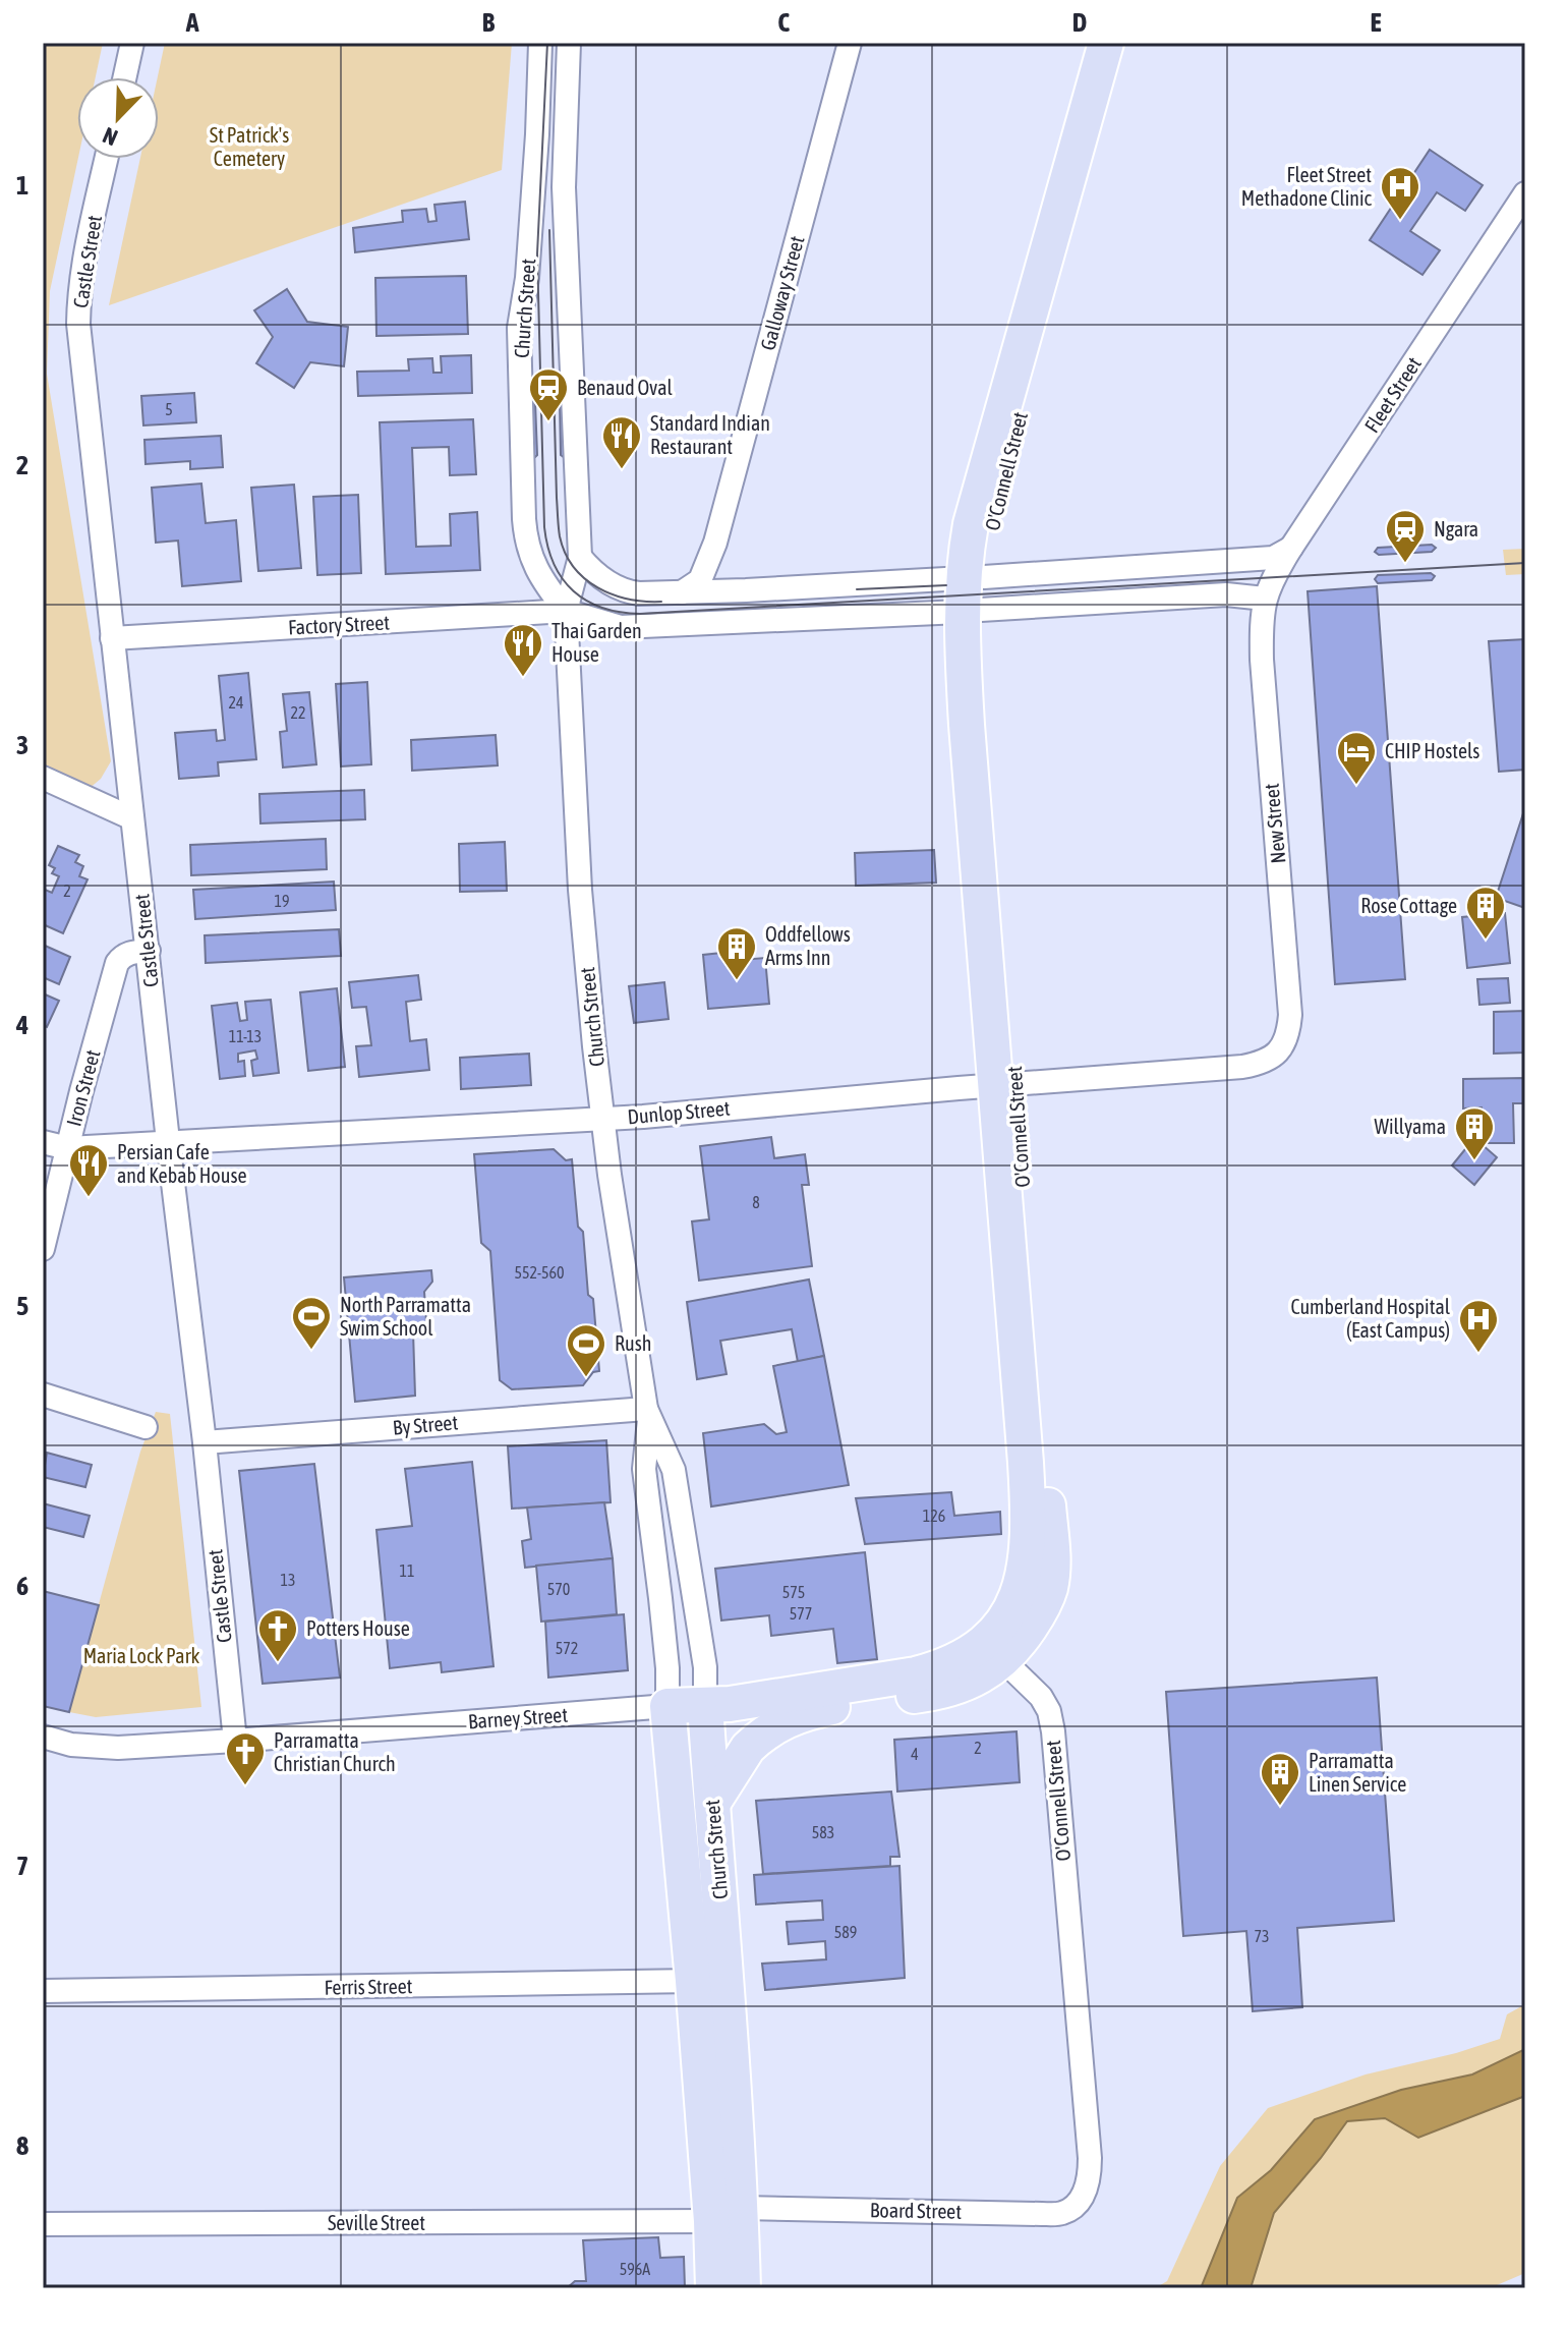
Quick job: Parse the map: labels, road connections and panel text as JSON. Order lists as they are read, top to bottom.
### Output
{
  "streets": {
    "main road": ["Church Street", "O'Connell Street", "Barney Street"],
    "street": [
      "Castle Street",
      "Galloway Street",
      "Fleet Street",
      "Factory Street",
      "New Street",
      "Iron Street",
      "Dunlop Street",
      "By Street",
      "Ferris Street",
      "Board Street",
      "Seville Street"
    ]
  },
  "crossings": [
    ["Castle Street", "Factory Street"],
    ["Castle Street", "Iron Street"],
    ["Castle Street", "Dunlop Street"],
    ["Castle Street", "By Street"],
    ["Castle Street", "Barney Street"],
    ["Galloway Street", "Factory Street"],
    ["Church Street", "Factory Street"],
    ["Church Street", "Dunlop Street"],
    ["Church Street", "By Street"],
    ["Church Street", "Barney Street"],
    ["Church Street", "Ferris Street"],
    ["Church Street", "Board Street"],
    ["Church Street", "Seville Street"],
    ["Fleet Street", "Factory Street"],
    ["Fleet Street", "New Street"],
    ["O'Connell Street", "Factory Street"],
    ["O'Connell Street", "Dunlop Street"],
    ["O'Connell Street", "Barney Street"],
    ["O'Connell Street", "Board Street"],
    ["Factory Street", "New Street"],
    ["New Street", "Dunlop Street"],
    ["Iron Street", "Dunlop Street"],
    ["Board Street", "Seville Street"]
  ],
  "parks": ["St Patrick's Cemetery", "Maria Lock Park"],
  "places": {
    "hospital": ["Fleet Street Methadone Clinic", "Cumberland Hospital (East Campus)"],
    "station": ["Benaud Oval", "Ngara"],
    "restaurant": ["Standard Indian Restaurant", "Thai Garden House", "Persian Cafe and Kebab House"],
    "hotel": ["CHIP Hostels"],
    "building": [
      "Rose Cottage",
      "Oddfellows Arms Inn",
      "Willyama",
      "Parramatta Linen Service"
    ],
    "sports": ["North Parramatta Swim School", "Rush"],
    "church": ["Potters House", "Parramatta Christian Church"]
  },
  "house_numbers": [
    "5",
    "24",
    "22",
    "2",
    "19",
    "11-13",
    "8",
    "552-560",
    "126",
    "11",
    "13",
    "570",
    "575",
    "577",
    "572",
    "2",
    "4",
    "583",
    "589",
    "73",
    "596A"
  ],
  "north": "bottom left",
  "grid": {
    "columns": [
      "A",
      "B",
      "C",
      "D",
      "E"
    ],
    "rows": [
      "1",
      "2",
      "3",
      "4",
      "5",
      "6",
      "7",
      "8"
    ]
  }
}
